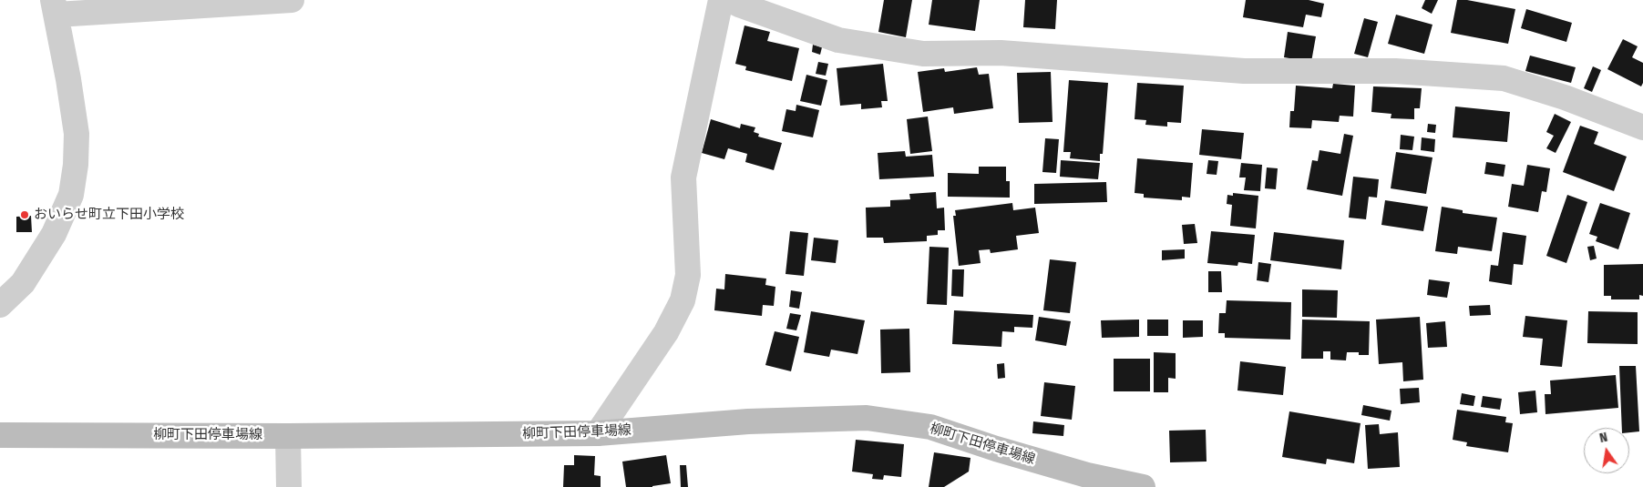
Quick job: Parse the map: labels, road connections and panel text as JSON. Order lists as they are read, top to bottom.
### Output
{
  "streets": {
    "main road": ["柳町下田停車場線"]
  },
  "places": ["おいらせ町立下田小学校"],
  "north": "top"
}
